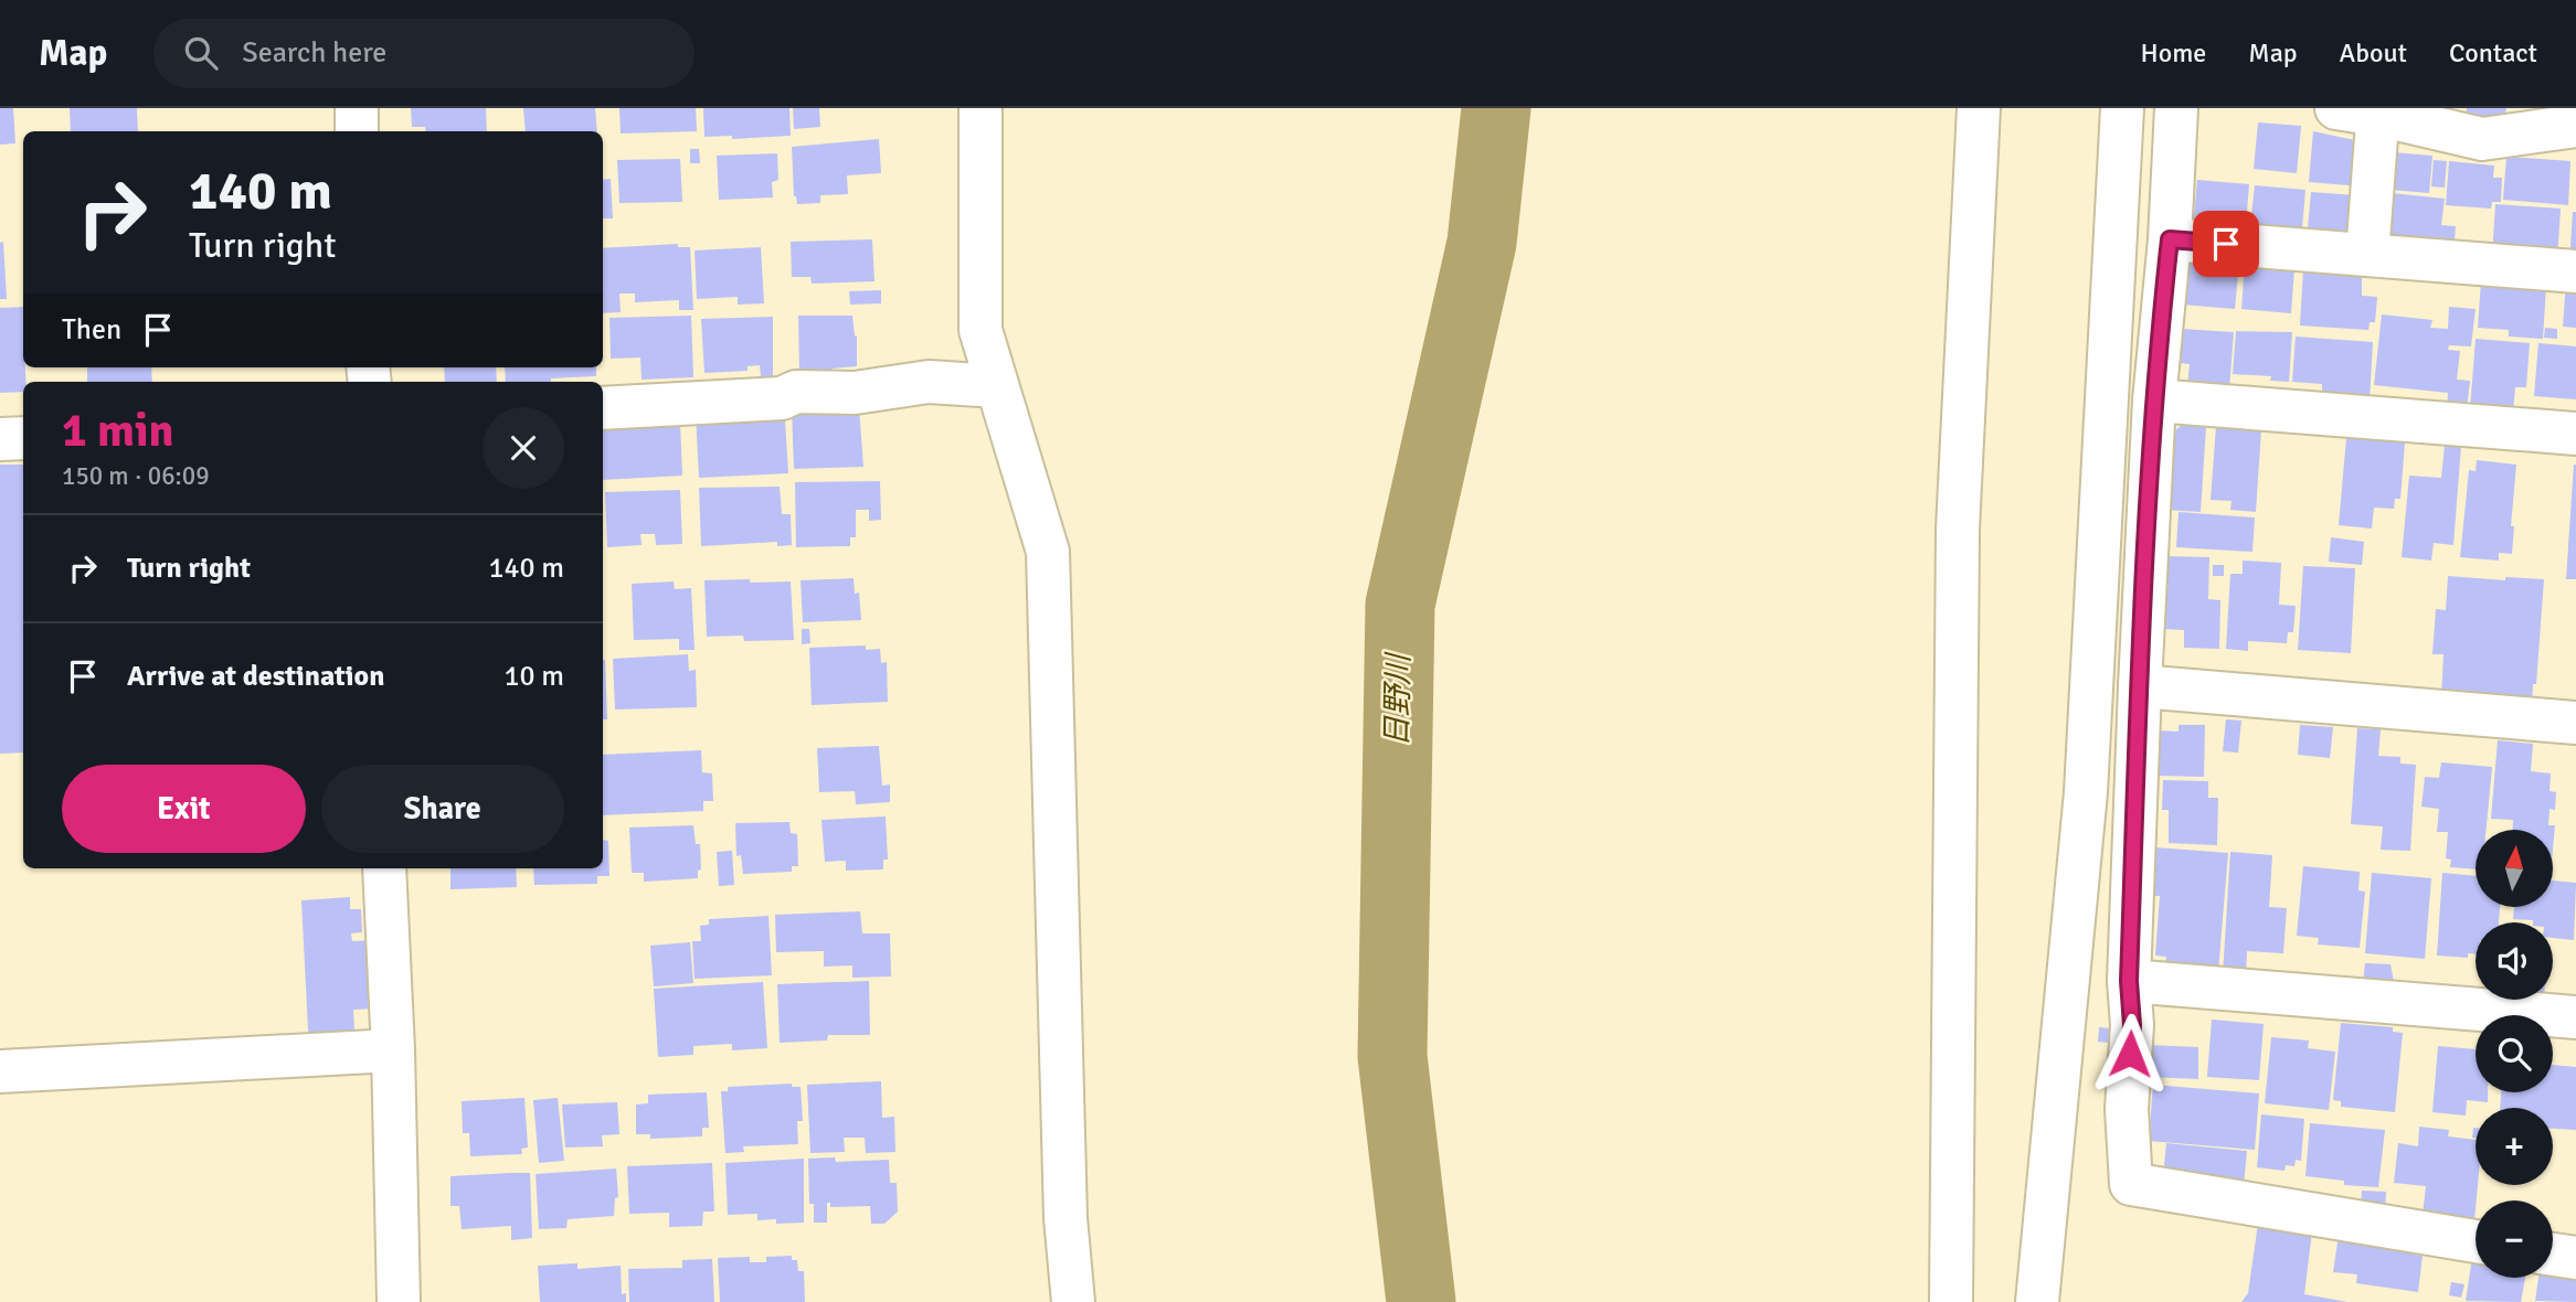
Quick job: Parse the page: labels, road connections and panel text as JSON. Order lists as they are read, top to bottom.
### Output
{
  "water": ["日野川"],
  "north": "top",
  "page": {
    "header": "Map",
    "search": "Search here",
    "nav": [
      "Home",
      "Map",
      "About",
      "Contact"
    ],
    "turn": ["140 m", "Turn right"],
    "then": "Then",
    "heading": ["1 min", "150 m · 06:09"],
    "list": [
      {
        "name": "Turn right",
        "value": "140 m"
      },
      {
        "name": "Arrive at destination",
        "value": "10 m"
      }
    ],
    "buttons": ["Exit", "Share"],
    "map_buttons": ["+", "−"]
  }
}
